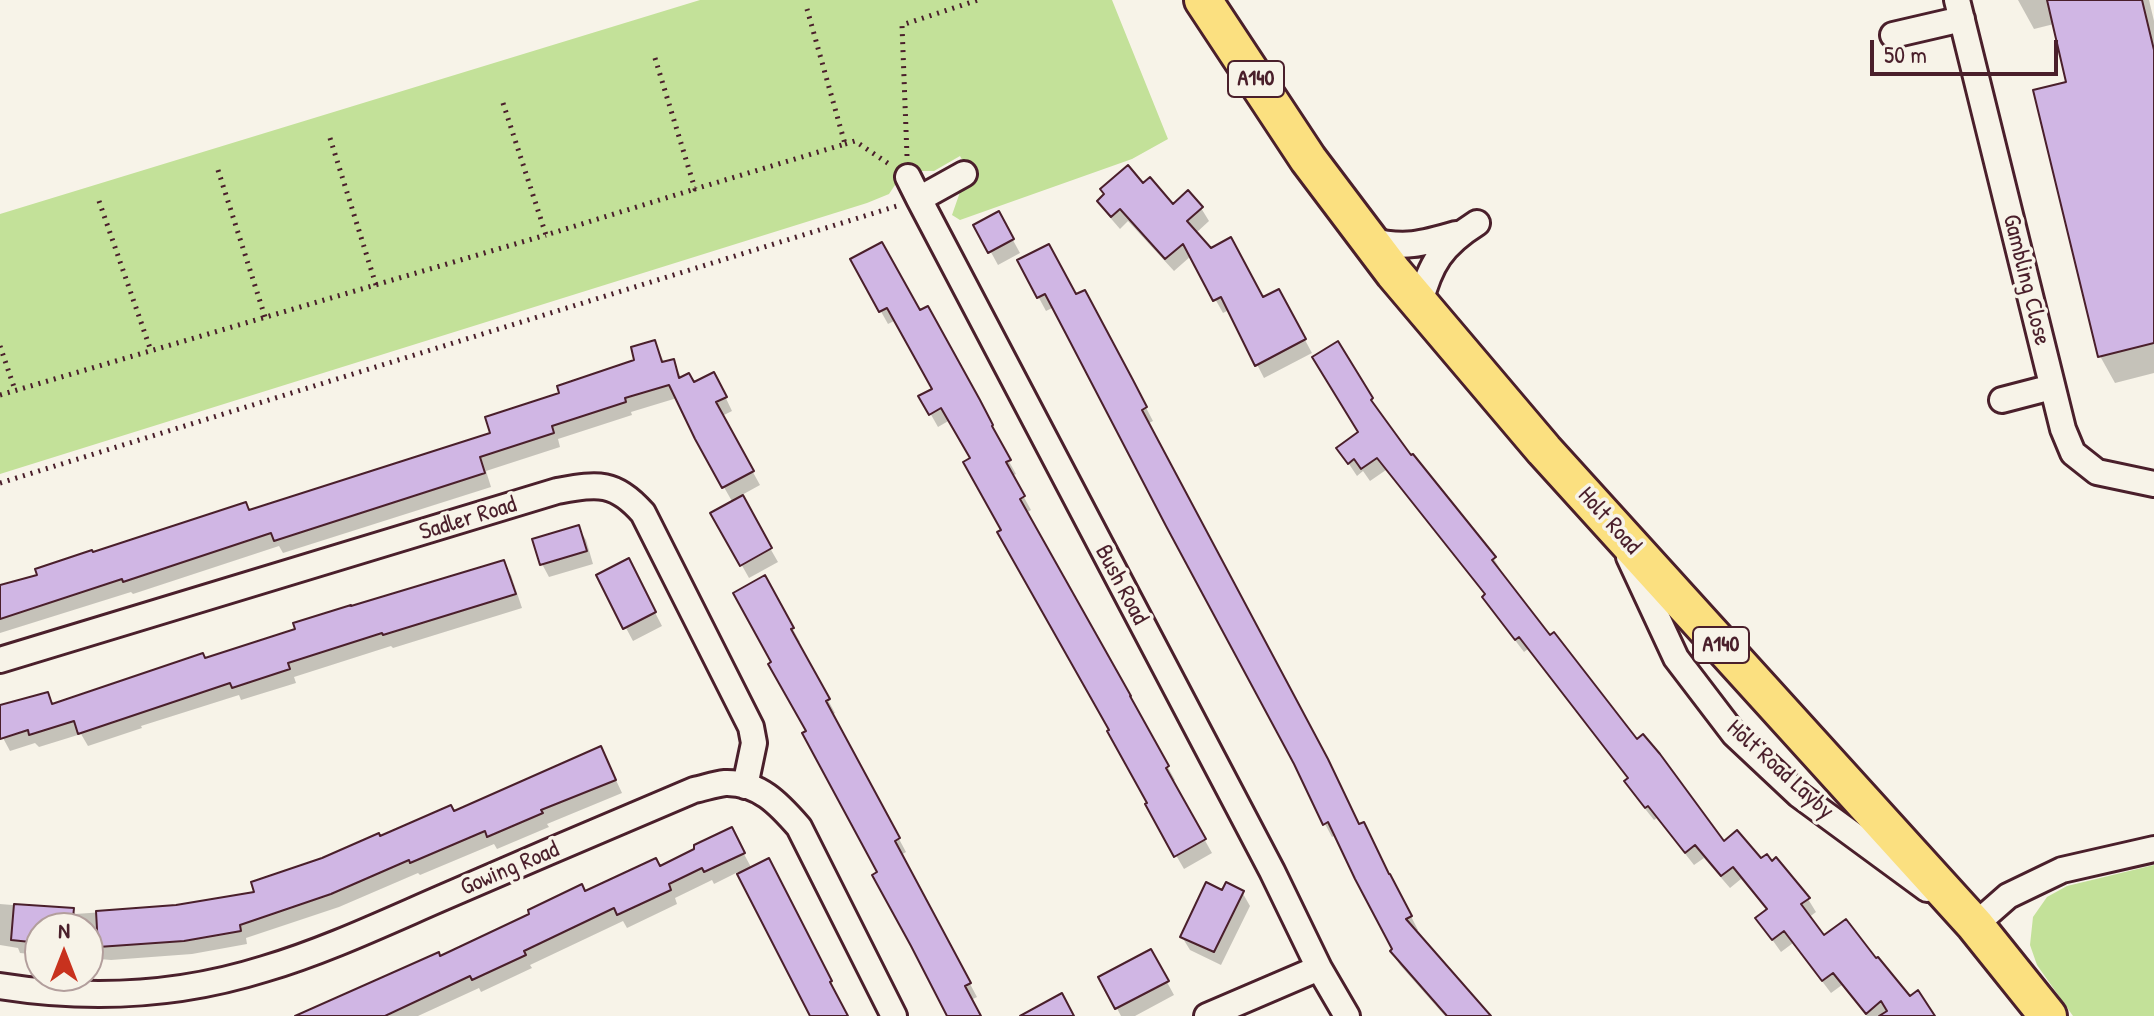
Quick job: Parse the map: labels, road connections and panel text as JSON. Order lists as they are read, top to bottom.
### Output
{
  "streets": {
    "highway": ["A140", "Holt Road"],
    "street": [
      "Gambling Close",
      "Sadler Road",
      "Bush Road",
      "Holt Road Layby",
      "Gowing Road"
    ]
  },
  "crossings": [
    ["Sadler Road", "Gowing Road"],
    ["Holt Road", "Holt Road Layby"]
  ],
  "scale_bar": "50 m",
  "north": "top"
}
